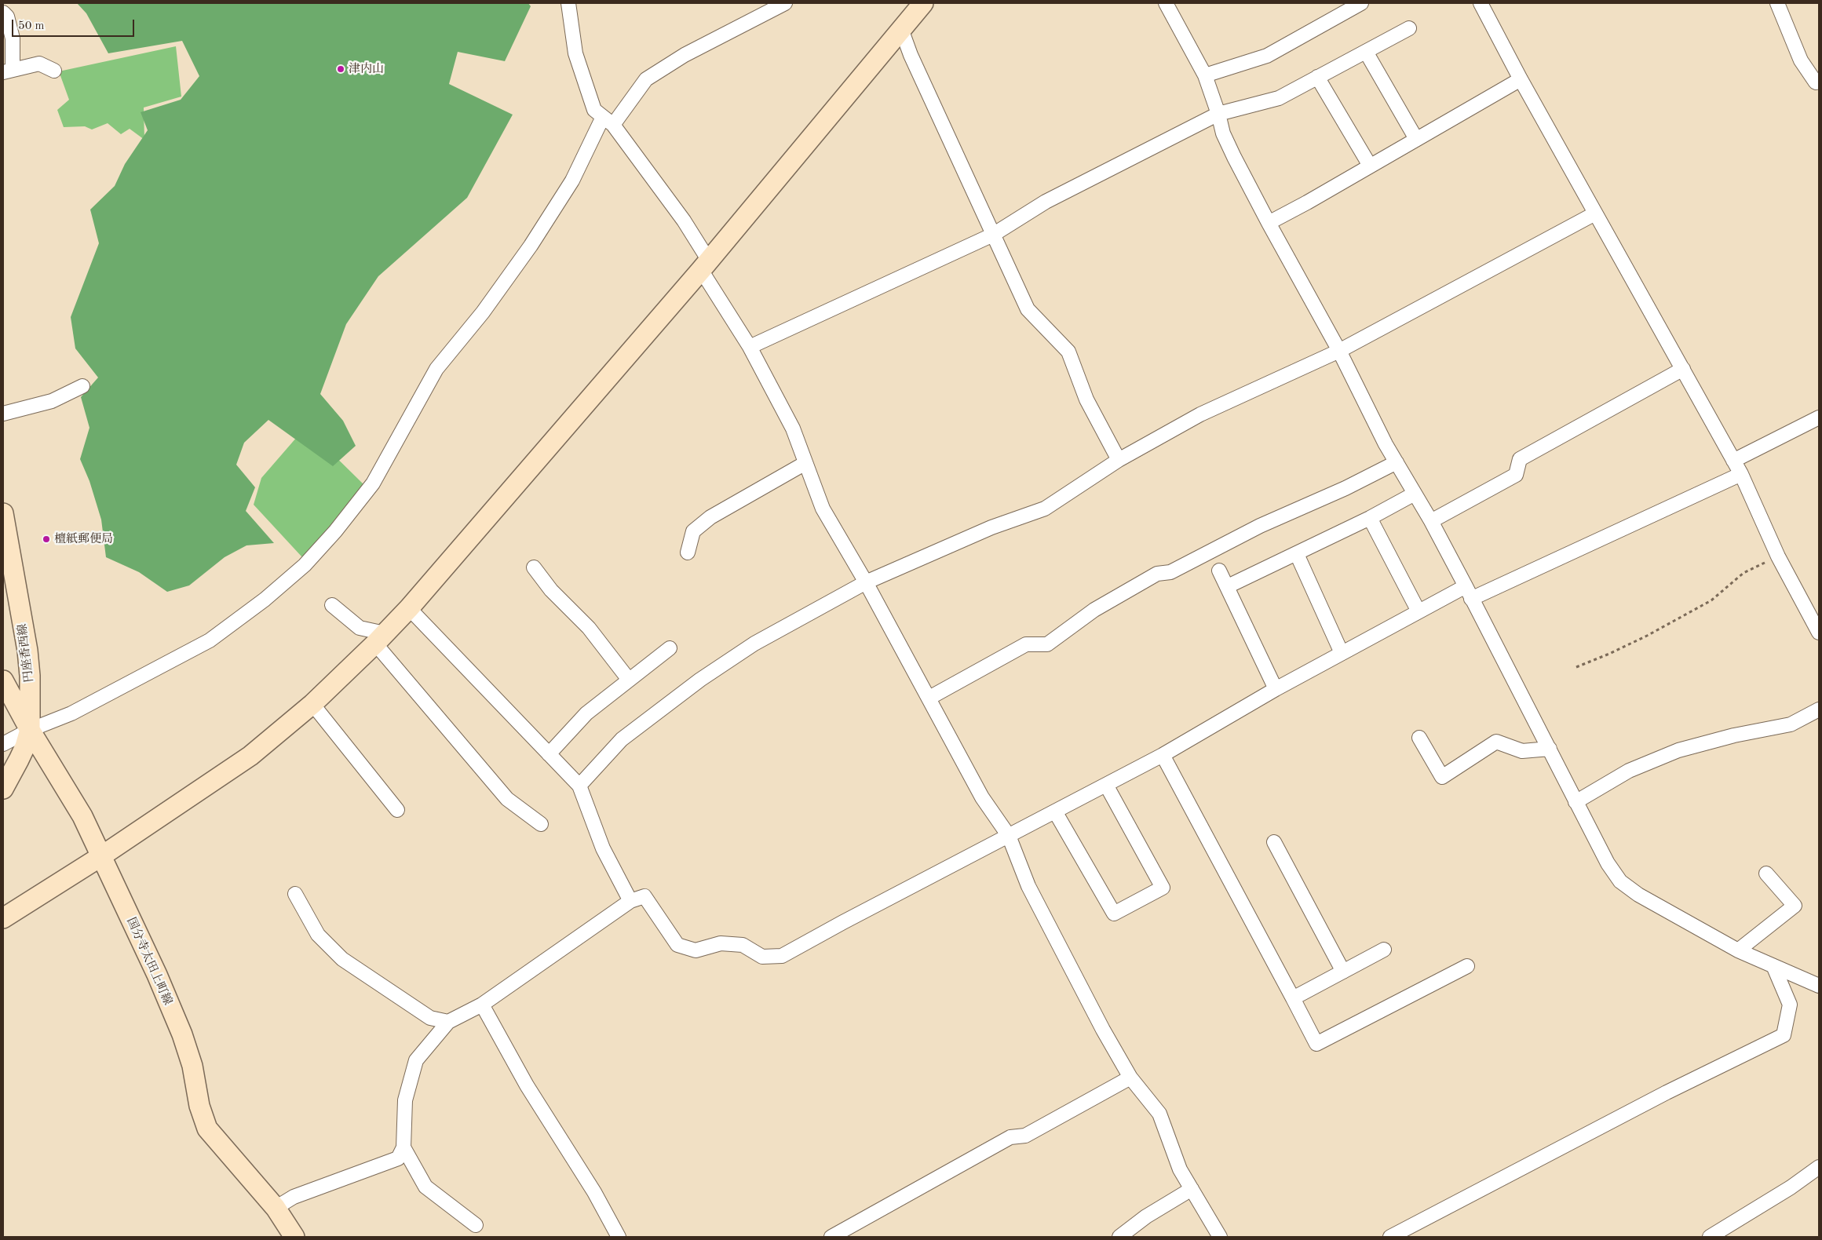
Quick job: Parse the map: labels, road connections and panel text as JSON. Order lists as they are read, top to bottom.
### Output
{
  "streets": {
    "street": ["円座香西線", "国分寺太田上町線"]
  },
  "crossings": [
    ["円座香西線", "国分寺太田上町線"]
  ],
  "places": ["津内山", "檀紙郵便局"],
  "scale_bar": "50 m"
}
